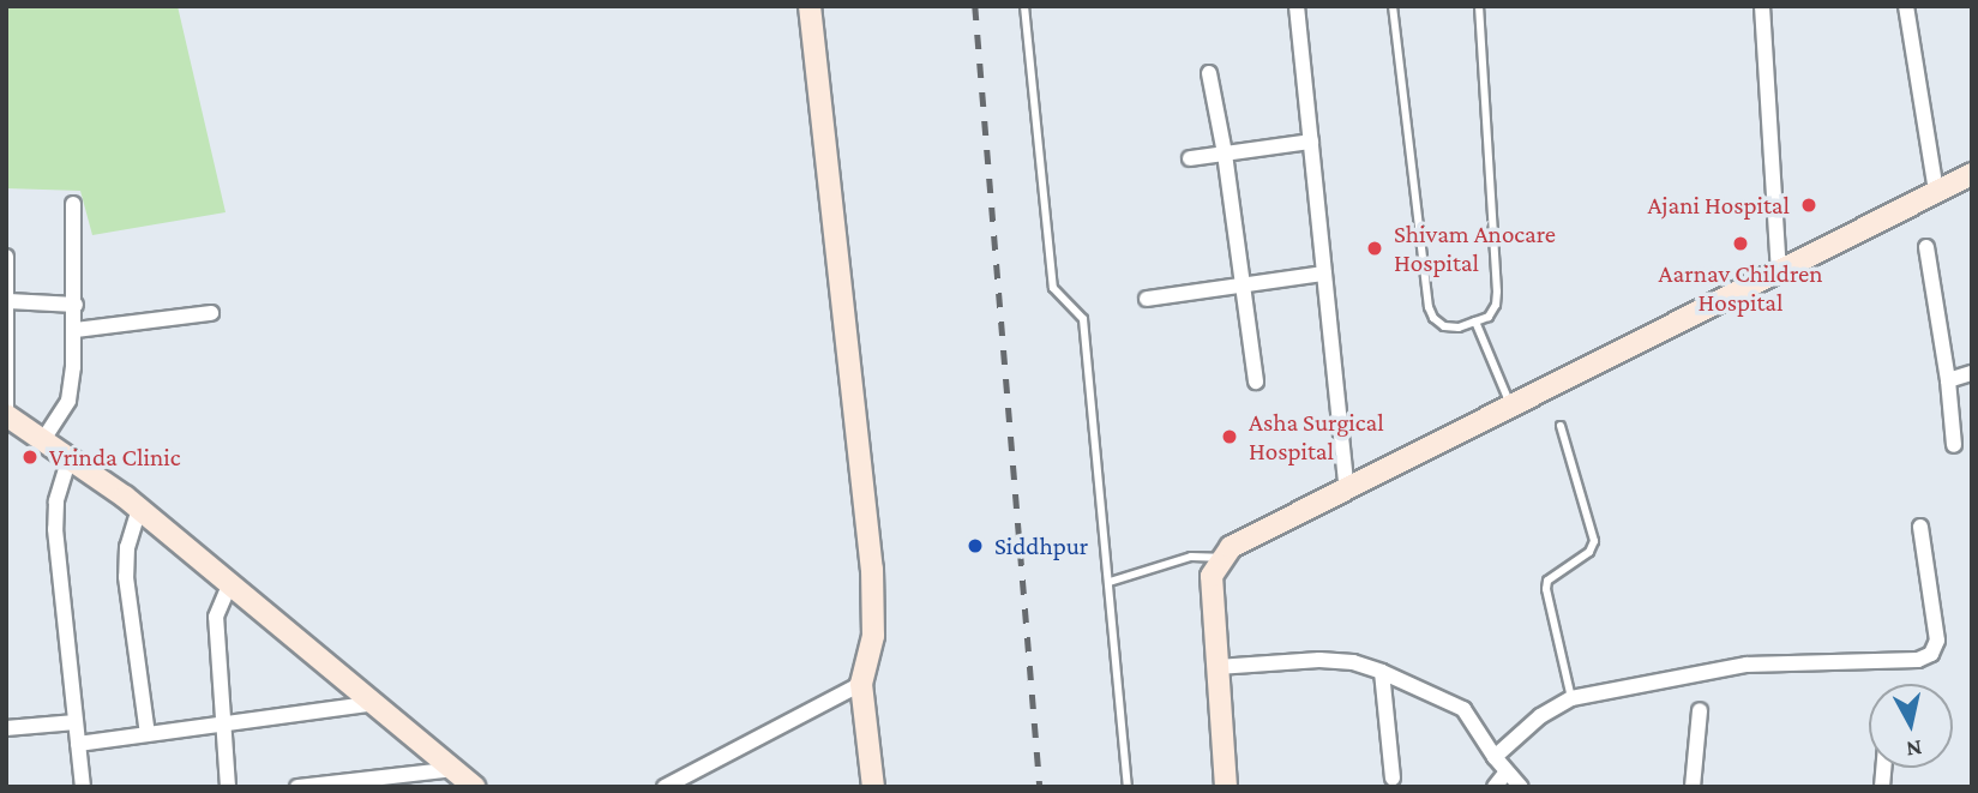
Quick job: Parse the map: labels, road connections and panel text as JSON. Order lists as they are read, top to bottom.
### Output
{
  "places": [
    "Ajani Hospital",
    "Aarnav Children Hospital",
    "Shivam Anocare Hospital",
    "Asha Surgical Hospital",
    "Vrinda Clinic",
    "Siddhpur"
  ],
  "north": "bottom"
}
